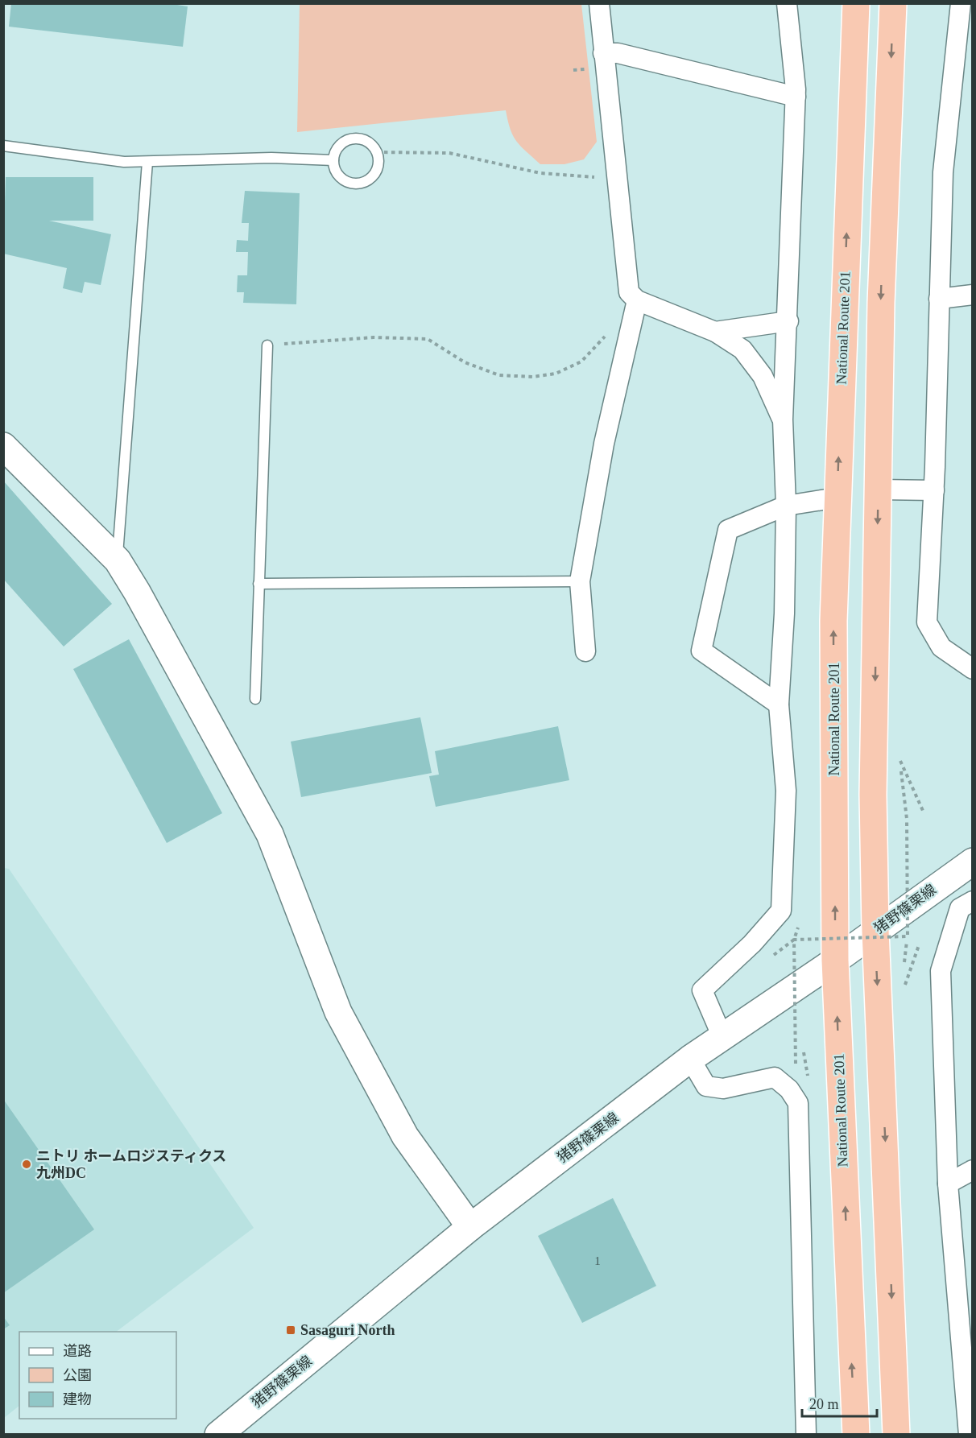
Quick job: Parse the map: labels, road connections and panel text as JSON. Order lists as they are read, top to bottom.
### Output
{
  "streets": {
    "highway": ["National Route 201"],
    "main road": ["猪野篠栗線"]
  },
  "crossings": [
    ["National Route 201", "猪野篠栗線"]
  ],
  "places": {
    "other": ["ニトリ ホームロジスティクス 九州DC"],
    "transit": ["Sasaguri North"]
  },
  "house_numbers": ["1"],
  "legend": ["道路", "公園", "建物"],
  "scale_bar": "20 m"
}
